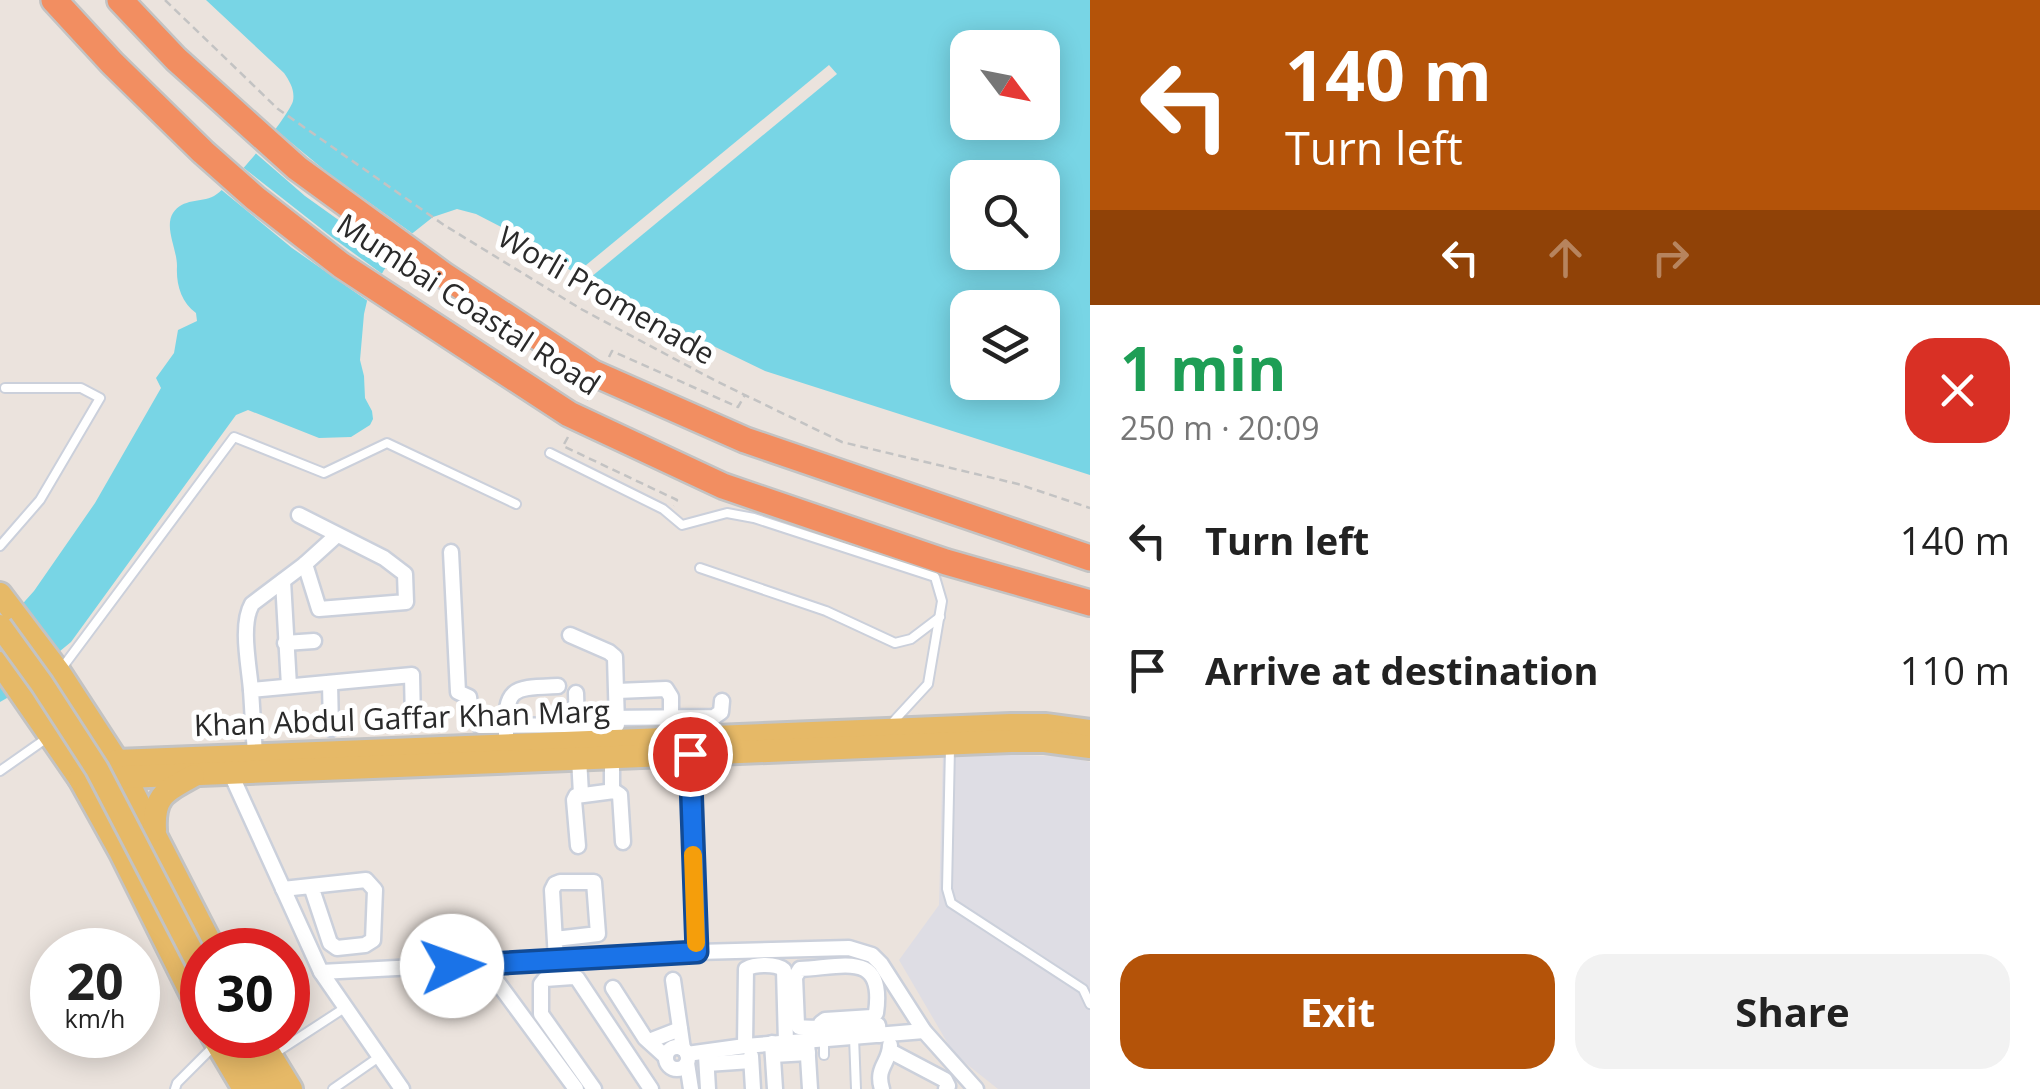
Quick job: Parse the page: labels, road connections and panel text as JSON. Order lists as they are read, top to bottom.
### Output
{
  "streets": {
    "highway": ["Mumbai Coastal Road"],
    "main road": ["Khan Abdul Gaffar Khan Marg"],
    "path": ["Worli Promenade"]
  },
  "north": "bottom right",
  "page": {
    "turn": ["140 m", "Turn left"],
    "heading": ["1 min", "250 m · 20:09"],
    "list": [
      {
        "name": "Turn left",
        "value": "140 m"
      },
      {
        "name": "Arrive at destination",
        "value": "110 m"
      }
    ],
    "speed": "20 km/h",
    "limit": "30",
    "buttons": ["Exit", "Share"]
  }
}
